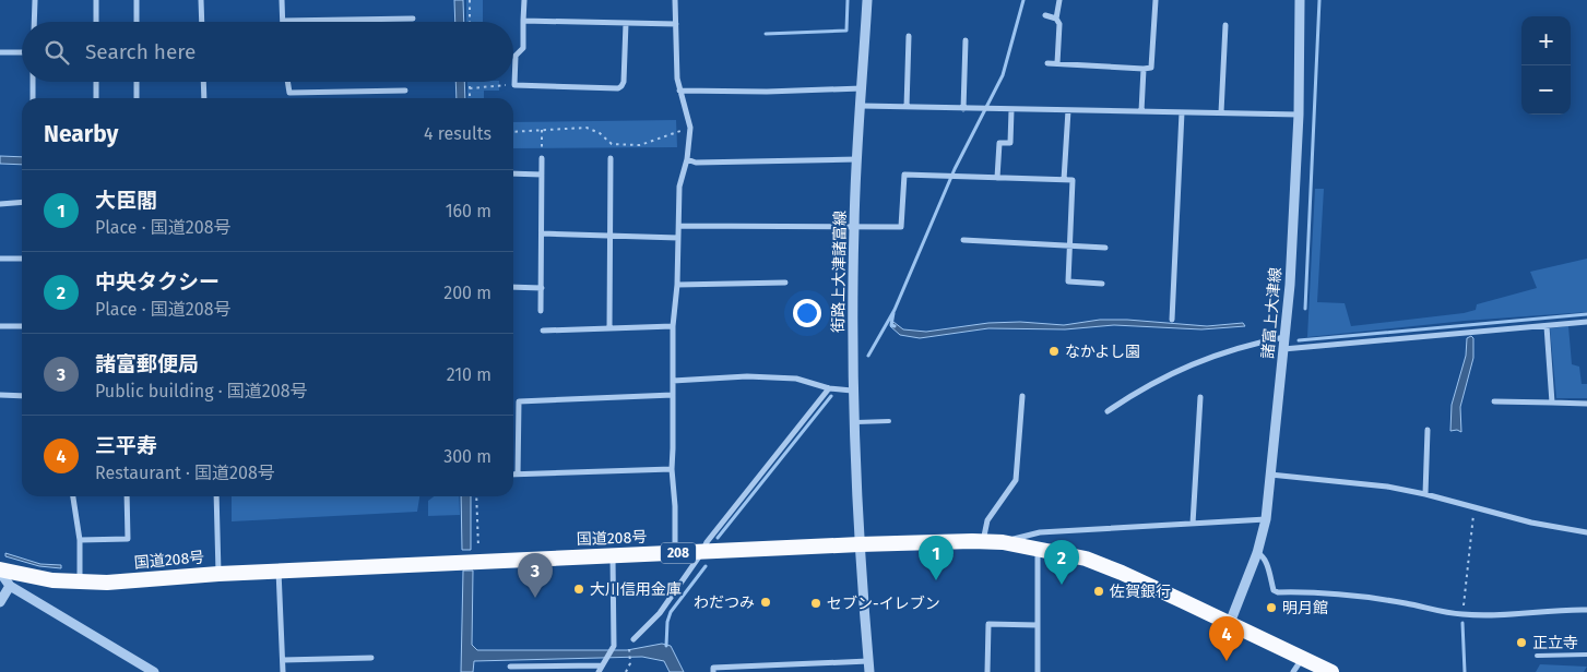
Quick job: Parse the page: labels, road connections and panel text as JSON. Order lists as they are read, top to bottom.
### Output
{
  "streets": {
    "highway": ["国道208号", "208"],
    "street": ["街路上大津諸富線", "諸富上大津線"]
  },
  "crossings": [
    ["街路上大津諸富線", "国道208号"],
    ["諸富上大津線", "国道208号"]
  ],
  "places": [
    "なかよし園",
    "大川信用金庫",
    "佐賀銀行",
    "わだつみ",
    "セブン-イレブン",
    "明月館",
    "正立寺"
  ],
  "page": {
    "map_buttons": ["+", "−"],
    "search": "Search here",
    "heading": ["Nearby", "4 results"],
    "list": [
      {
        "mark": "1",
        "name": "大臣閣",
        "note": "Place · 国道208号",
        "value": "160 m"
      },
      {
        "mark": "2",
        "name": "中央タクシー",
        "note": "Place · 国道208号",
        "value": "200 m"
      },
      {
        "mark": "3",
        "name": "諸富郵便局",
        "note": "Public building · 国道208号",
        "value": "210 m"
      },
      {
        "mark": "4",
        "name": "三平寿",
        "note": "Restaurant · 国道208号",
        "value": "300 m"
      }
    ],
    "pins": [
      "1",
      "2",
      "3",
      "4"
    ]
  }
}
